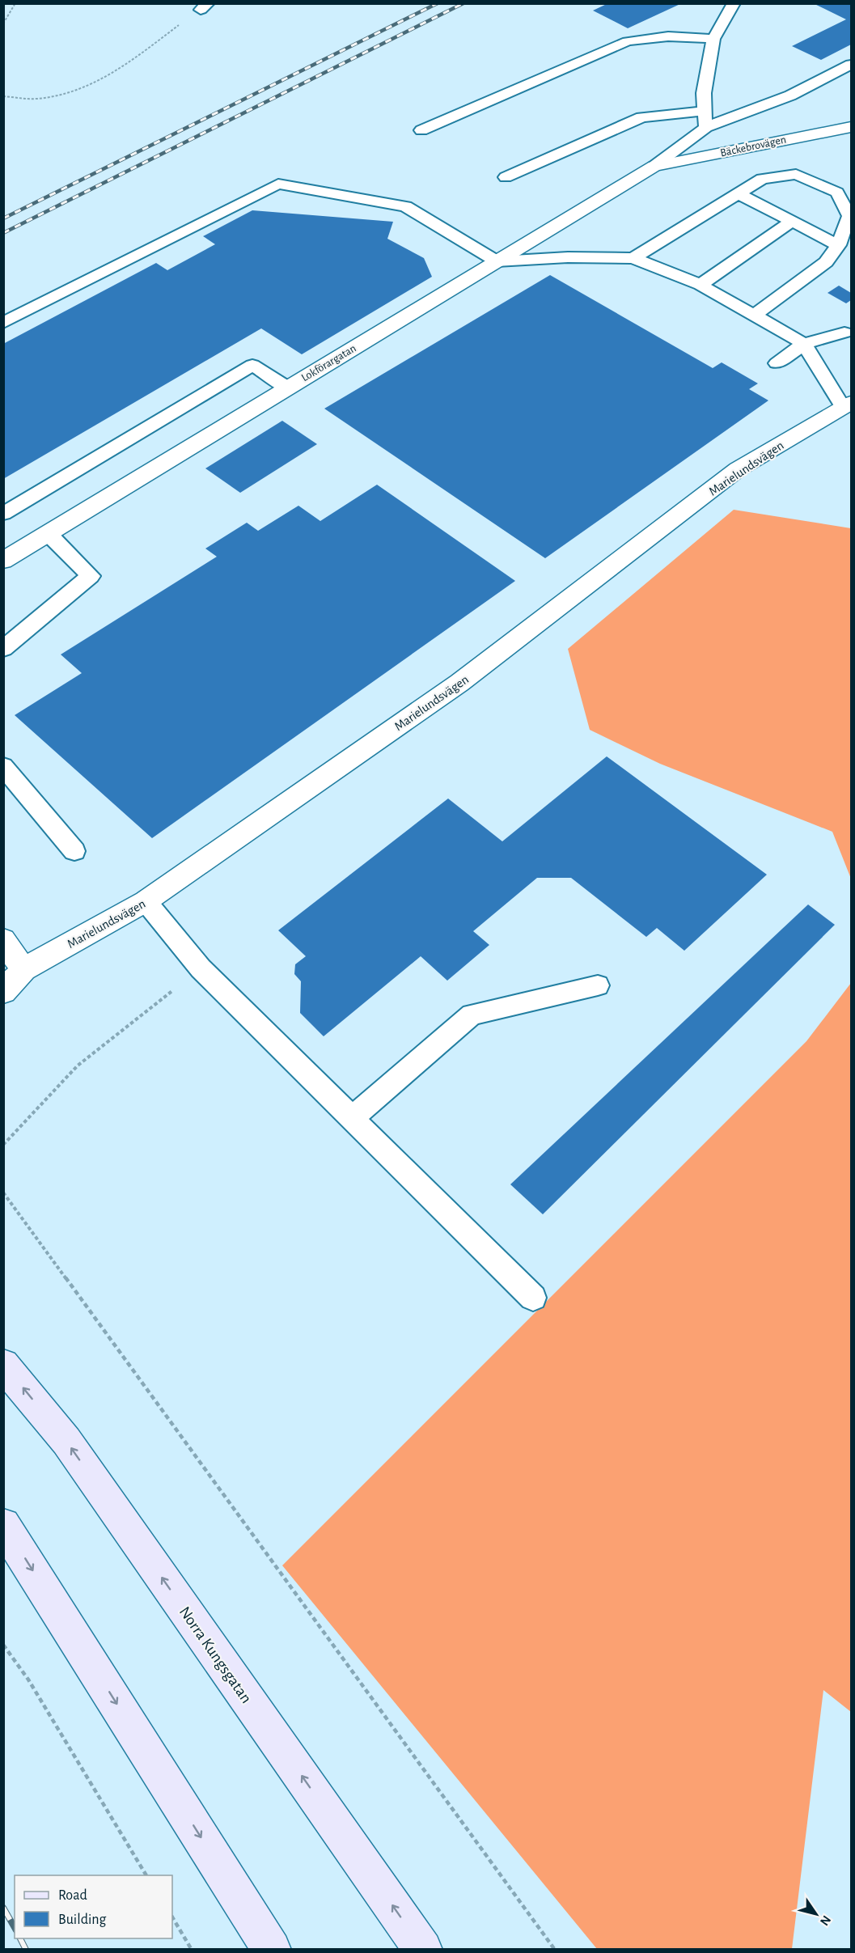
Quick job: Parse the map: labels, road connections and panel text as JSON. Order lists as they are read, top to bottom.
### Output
{
  "streets": {
    "main road": ["Norra Kungsgatan"],
    "street": ["Bäckebrovägen", "Lokförargatan", "Marielundsvägen"]
  },
  "crossings": [
    ["Bäckebrovägen", "Lokförargatan"]
  ],
  "legend": ["Road", "Building"],
  "north": "bottom right"
}
